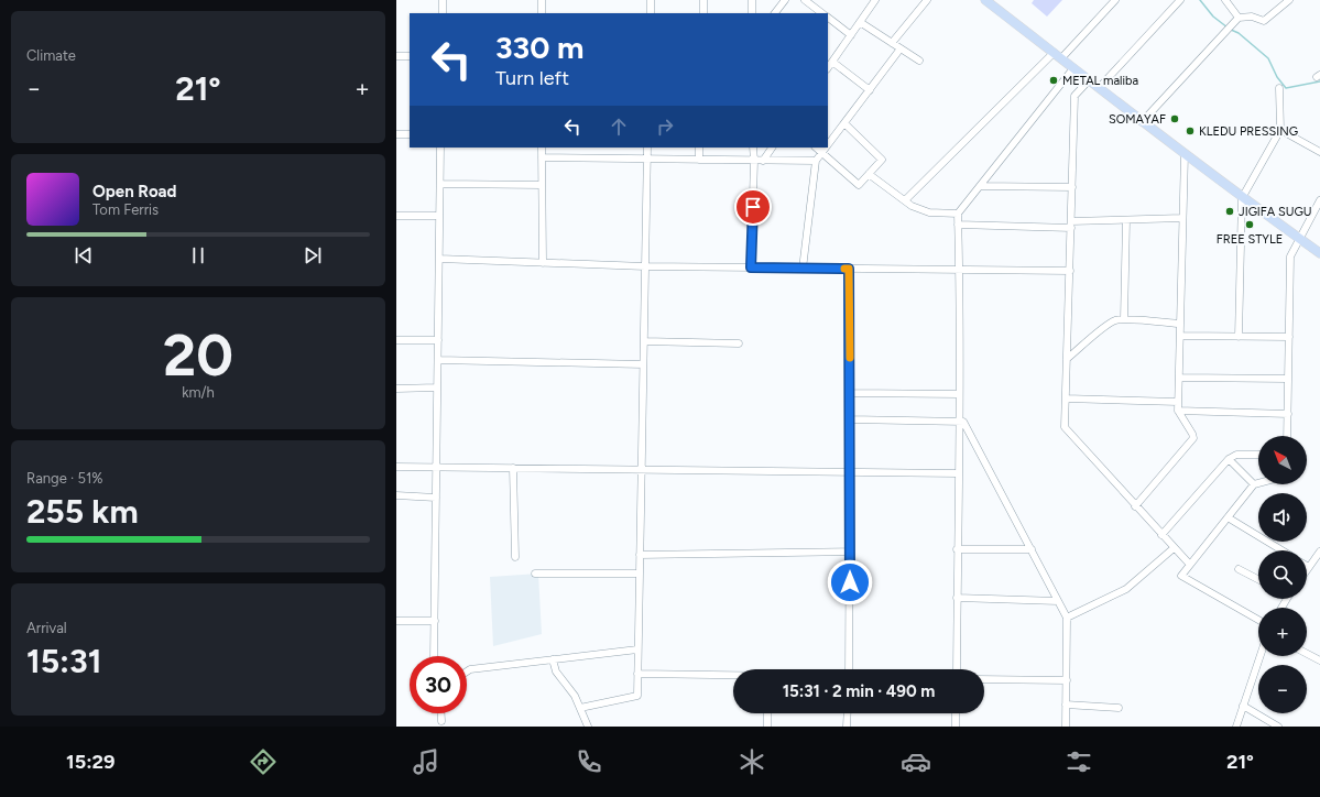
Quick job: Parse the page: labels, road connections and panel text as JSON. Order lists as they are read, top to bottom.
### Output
{
  "places": [
    "METAL maliba",
    "SOMAYAF",
    "KLEDU PRESSING",
    "JIGIFA SUGU",
    "FREE STYLE"
  ],
  "north": "top left",
  "page": {
    "tile": [
      "Climate",
      ["20", "km/h"],
      ["Range · 51%", "255 km"],
      ["Arrival", "15:31"]
    ],
    "turn": ["330 m", "Turn left"],
    "heat": ["−", "21°", "+"],
    "song": ["Open Road", "Tom Ferris"],
    "map_buttons": ["+", "−"],
    "limit": "30",
    "trip": "15:31 · 2 min · 490 m",
    "tabs": ["15:29", "21°"]
  }
}
